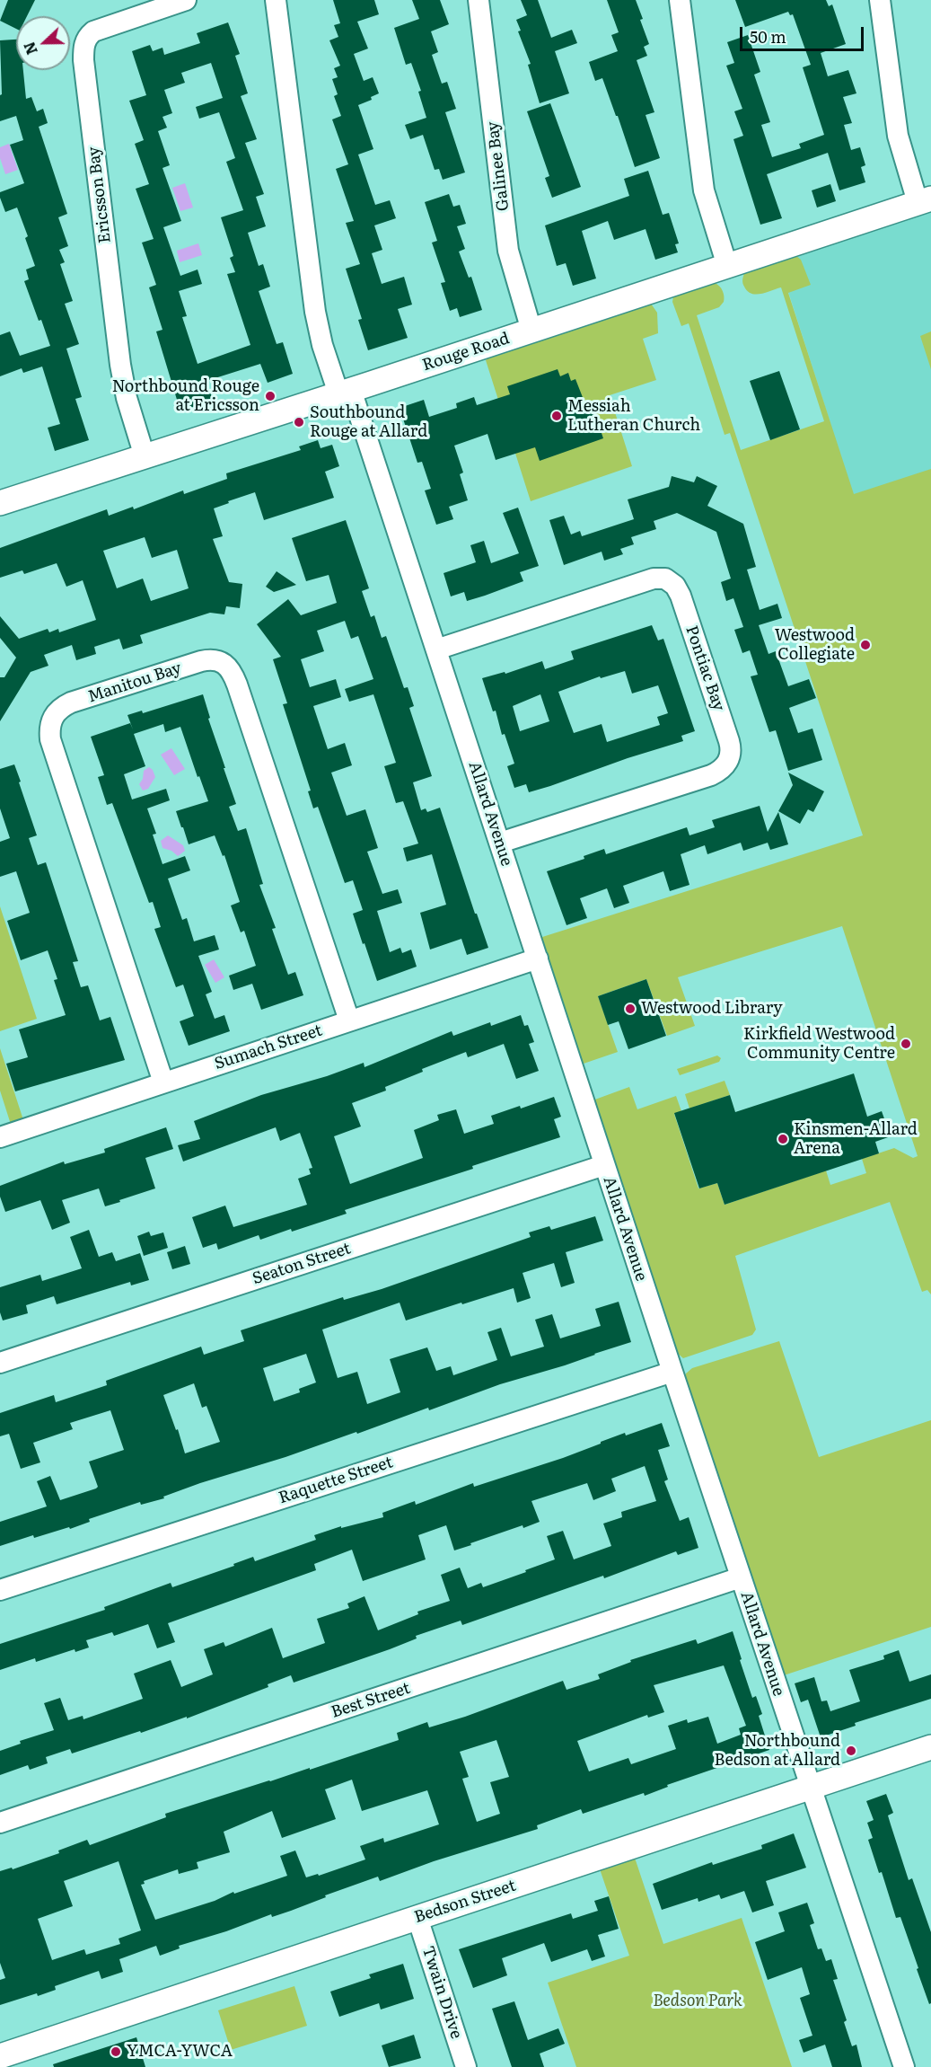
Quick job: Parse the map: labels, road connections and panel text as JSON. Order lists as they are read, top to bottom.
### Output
{
  "streets": {
    "street": [
      "Galinee Bay",
      "Ericsson Bay",
      "Rouge Road",
      "Pontiac Bay",
      "Manitou Bay",
      "Allard Avenue",
      "Sumach Street",
      "Seaton Street",
      "Raquette Street",
      "Best Street",
      "Bedson Street",
      "Twain Drive"
    ]
  },
  "crossings": [
    ["Galinee Bay", "Rouge Road"],
    ["Ericsson Bay", "Rouge Road"],
    ["Rouge Road", "Allard Avenue"],
    ["Pontiac Bay", "Allard Avenue"],
    ["Manitou Bay", "Sumach Street"],
    ["Allard Avenue", "Sumach Street"],
    ["Allard Avenue", "Seaton Street"],
    ["Allard Avenue", "Raquette Street"],
    ["Allard Avenue", "Best Street"],
    ["Allard Avenue", "Bedson Street"],
    ["Bedson Street", "Twain Drive"]
  ],
  "parks": ["Bedson Park"],
  "places": [
    "Northbound Rouge at Ericsson",
    "Messiah Lutheran Church",
    "Southbound Rouge at Allard",
    "Westwood Collegiate",
    "Westwood Library",
    "Kirkfield Westwood Community Centre",
    "Kinsmen-Allard Arena",
    "Northbound Bedson at Allard",
    "YMCA-YWCA"
  ],
  "scale_bar": "50 m",
  "north": "left"
}
